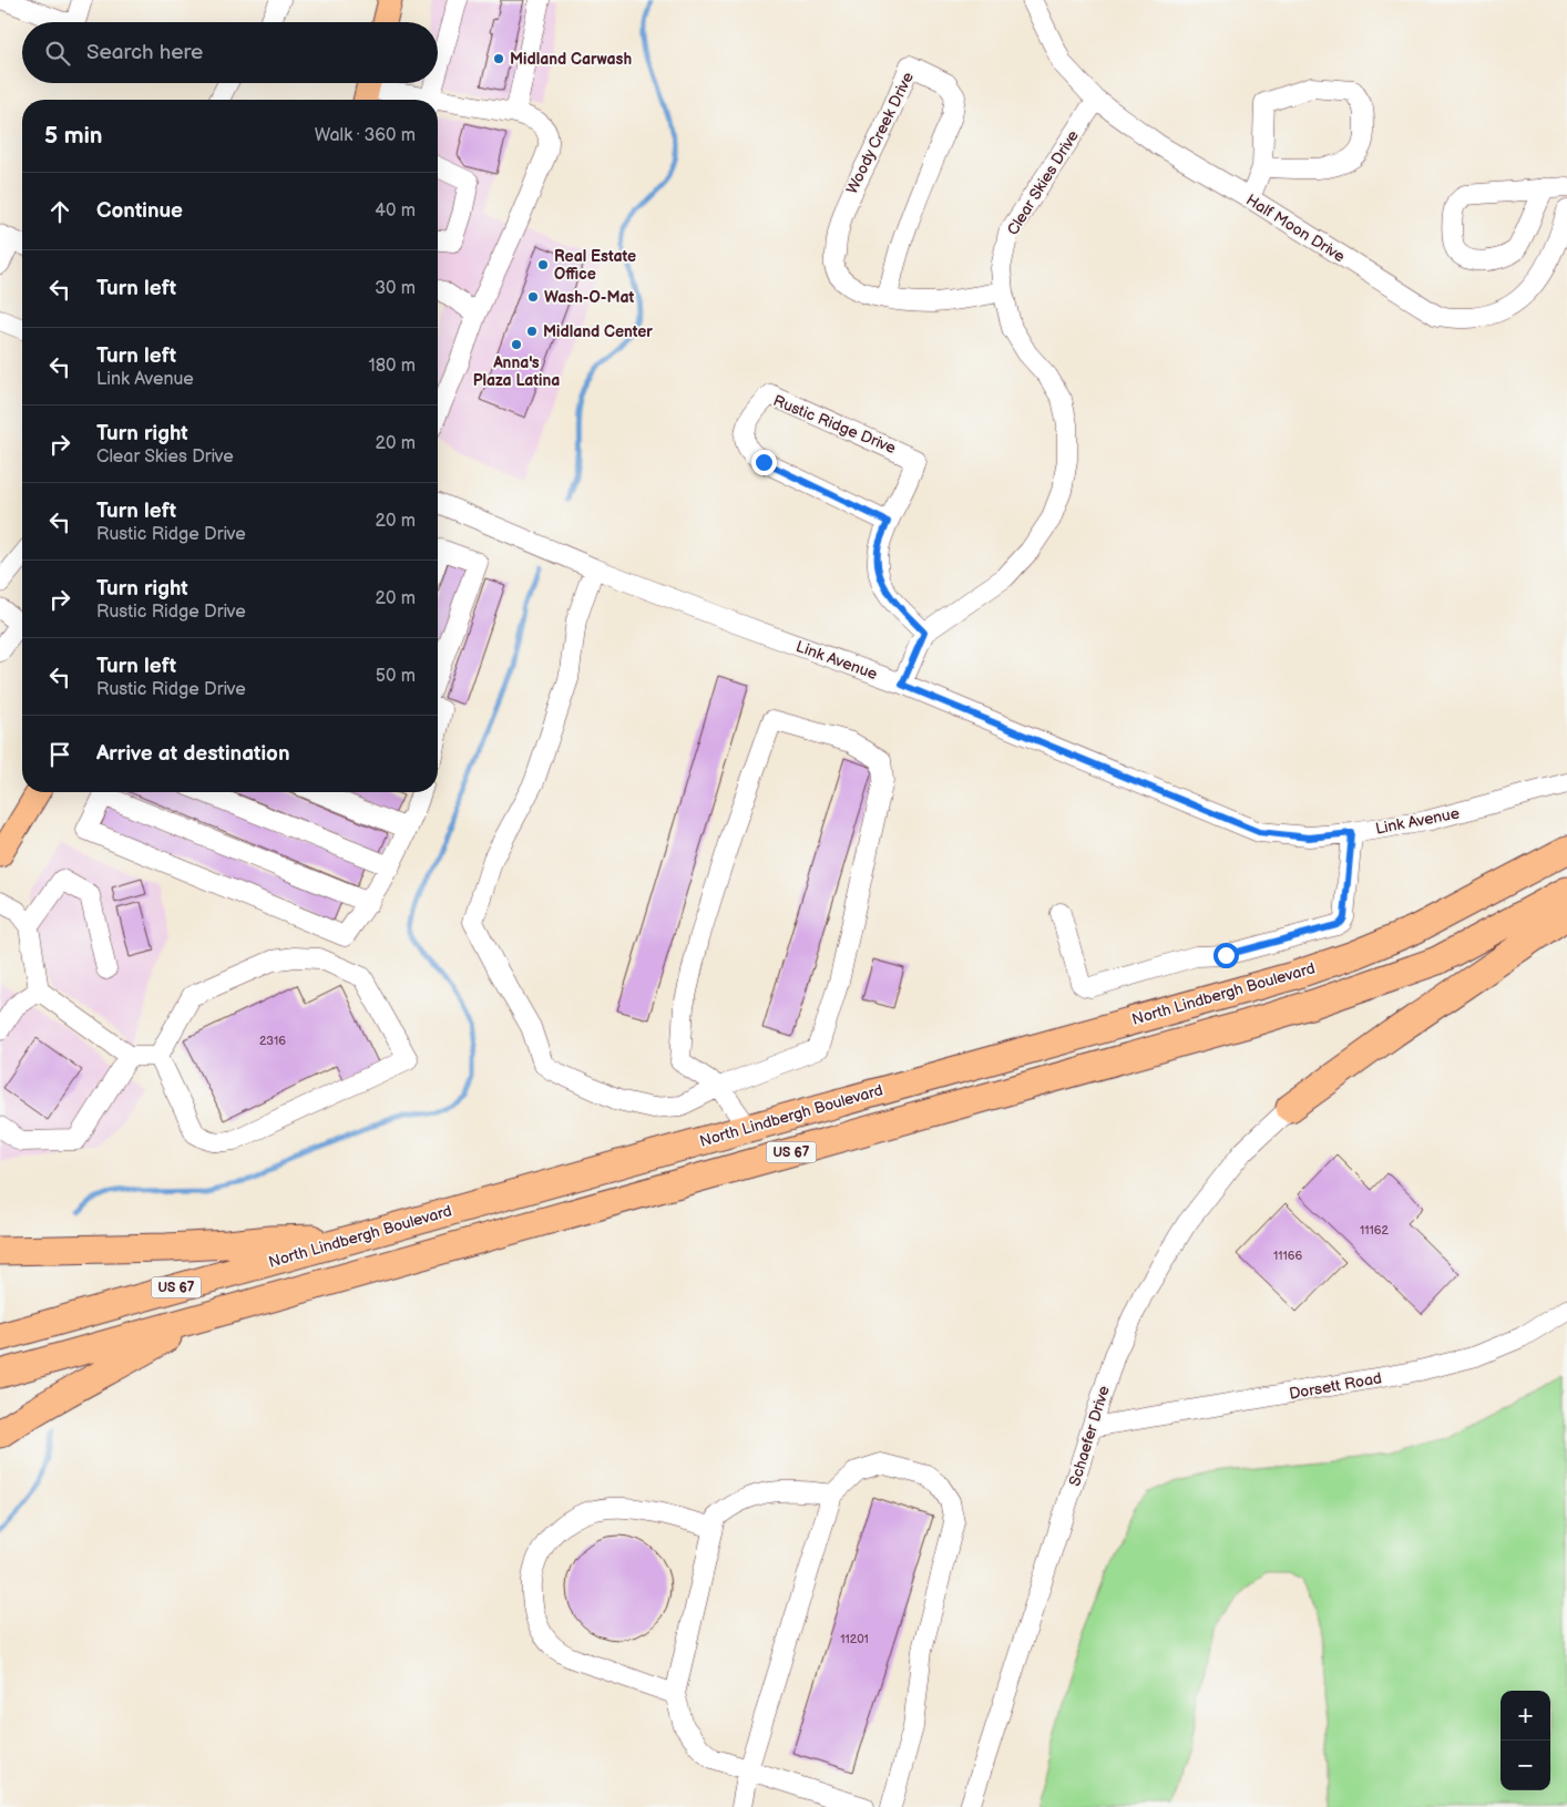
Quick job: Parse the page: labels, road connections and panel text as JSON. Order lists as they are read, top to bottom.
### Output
{
  "streets": {
    "highway": ["North Lindbergh Boulevard", "US 67"],
    "street": [
      "Woody Creek Drive",
      "Clear Skies Drive",
      "Half Moon Drive",
      "Rustic Ridge Drive",
      "Link Avenue",
      "Dorsett Road",
      "Schaefer Drive"
    ]
  },
  "crossings": [
    ["Woody Creek Drive", "Clear Skies Drive"],
    ["Clear Skies Drive", "Half Moon Drive"],
    ["Clear Skies Drive", "Rustic Ridge Drive"],
    ["Dorsett Road", "Schaefer Drive"]
  ],
  "places": [
    "Midland Carwash",
    "Real Estate Office",
    "Wash-O-Mat",
    "Midland Center",
    "Anna's Plaza Latina"
  ],
  "house_numbers": [
    "2316",
    "11162",
    "11166",
    "11201"
  ],
  "page": {
    "search": "Search here",
    "heading": ["5 min", "Walk · 360 m"],
    "list": [
      ["Continue", "40 m"],
      ["Turn left", "30 m"],
      ["Turn left", "Link Avenue", "180 m"],
      ["Turn right", "Clear Skies Drive", "20 m"],
      ["Turn left", "Rustic Ridge Drive", "20 m"],
      ["Turn right", "Rustic Ridge Drive", "20 m"],
      ["Turn left", "Rustic Ridge Drive", "50 m"],
      "Arrive at destination"
    ],
    "map_buttons": ["+", "−"]
  }
}
